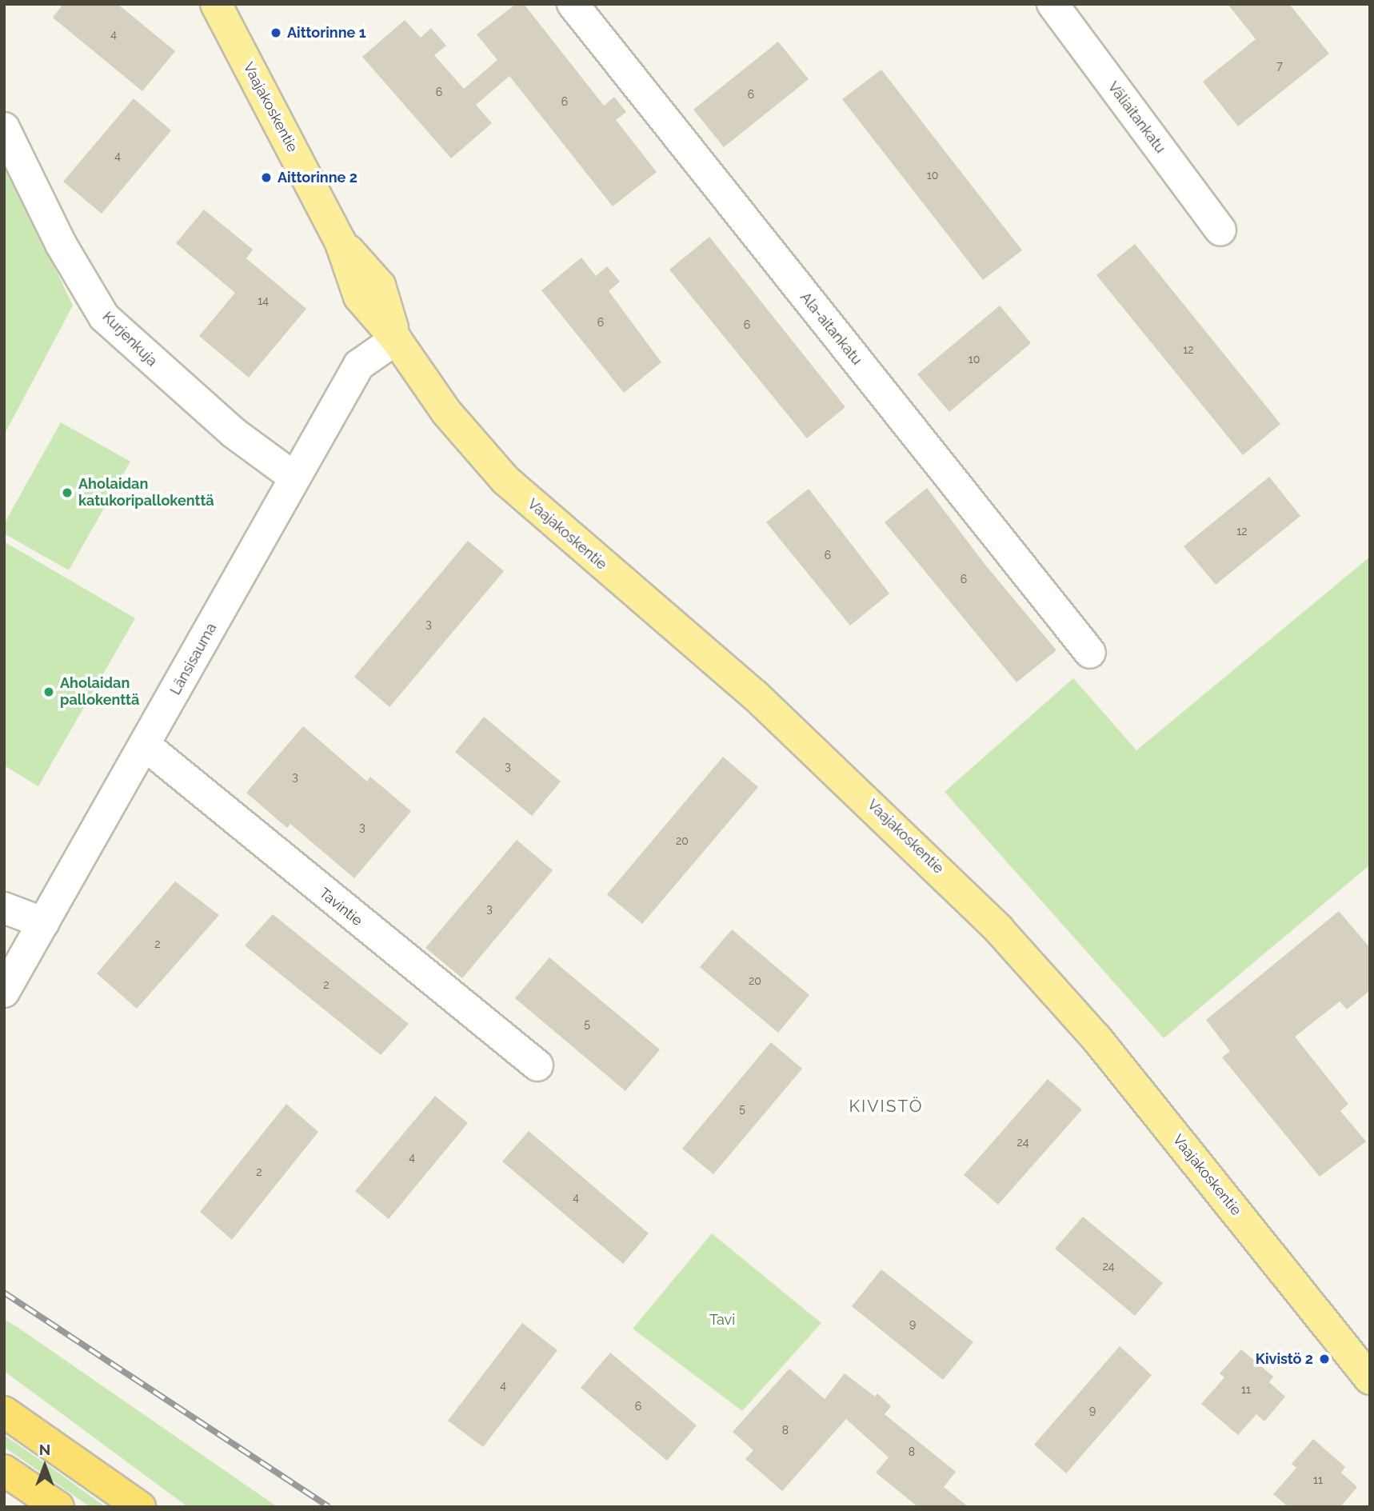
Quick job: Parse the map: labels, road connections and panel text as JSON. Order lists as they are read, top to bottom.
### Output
{
  "streets": {
    "main road": ["Vaajakoskentie"],
    "street": [
      "Väliaitankatu",
      "Ala-aitankatu",
      "Kurjenkuja",
      "Länsisauma",
      "Tavintie"
    ]
  },
  "crossings": [
    ["Vaajakoskentie", "Länsisauma"],
    ["Kurjenkuja", "Länsisauma"],
    ["Länsisauma", "Tavintie"]
  ],
  "districts": ["KIVISTÖ"],
  "parks": ["Tavi"],
  "places": [
    "Aittorinne 1",
    "Aittorinne 2",
    "Aholaidan katukoripallokenttä",
    "Aholaidan pallokenttä",
    "Kivistö 2"
  ],
  "house_numbers": [
    "4",
    "7",
    "6",
    "6",
    "6",
    "4",
    "10",
    "14",
    "6",
    "6",
    "12",
    "10",
    "12",
    "6",
    "6",
    "3",
    "3",
    "3",
    "3",
    "20",
    "3",
    "2",
    "20",
    "2",
    "5",
    "5",
    "24",
    "4",
    "2",
    "4",
    "24",
    "9",
    "4",
    "11",
    "6",
    "9",
    "8",
    "8",
    "11"
  ],
  "north": "top"
}
